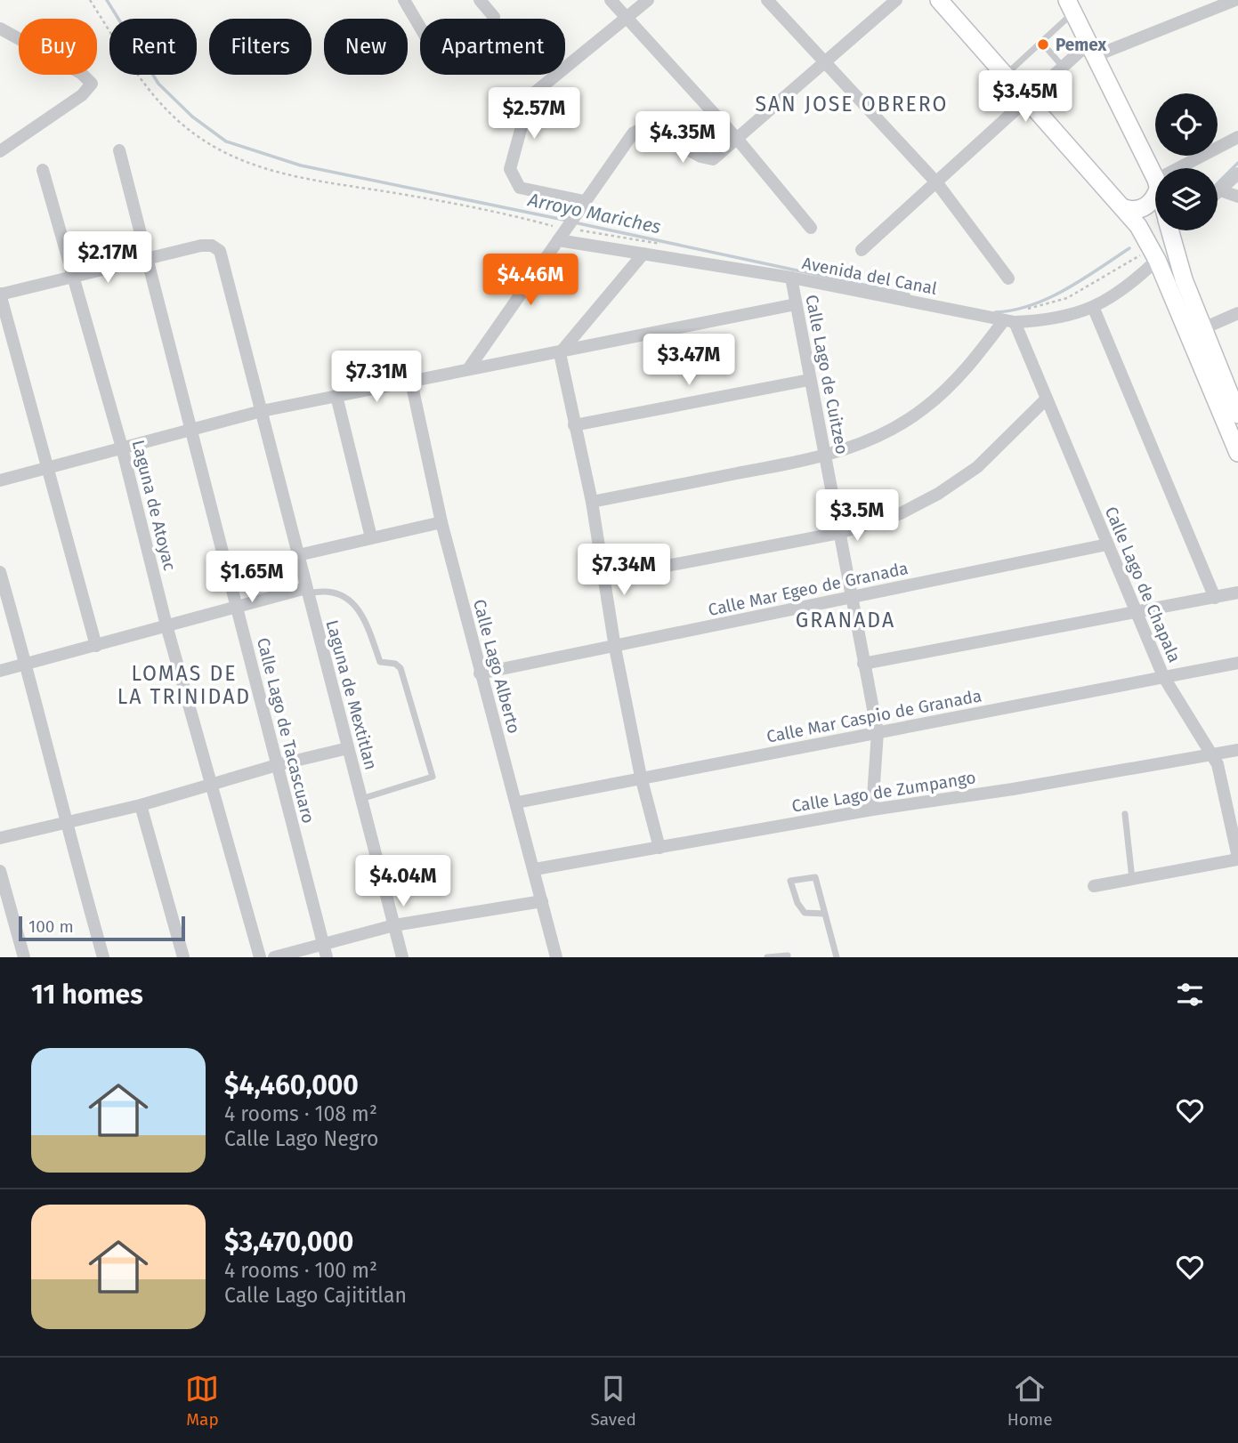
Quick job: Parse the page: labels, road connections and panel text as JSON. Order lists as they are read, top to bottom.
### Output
{
  "streets": {
    "street": [
      "Avenida del Canal",
      "Calle Lago de Cuitzeo",
      "Laguna de Atoyac",
      "Calle Lago de Chapala",
      "Calle Mar Egeo de Granada",
      "Calle Lago Alberto",
      "Laguna de Mextitlan",
      "Calle Mar Caspio de Granada",
      "Calle Lago de Tacascuaro",
      "Calle Lago de Zumpango"
    ]
  },
  "crossings": [
    ["Avenida del Canal", "Calle Lago de Cuitzeo"],
    ["Avenida del Canal", "Calle Lago de Chapala"],
    ["Calle Lago de Cuitzeo", "Calle Mar Egeo de Granada"],
    ["Calle Lago de Cuitzeo", "Calle Mar Caspio de Granada"],
    ["Calle Lago de Cuitzeo", "Calle Lago de Zumpango"],
    ["Calle Lago de Chapala", "Calle Mar Egeo de Granada"],
    ["Calle Lago de Chapala", "Calle Mar Caspio de Granada"],
    ["Calle Lago de Chapala", "Calle Lago de Zumpango"],
    ["Calle Mar Egeo de Granada", "Calle Lago Alberto"],
    ["Calle Lago Alberto", "Calle Mar Caspio de Granada"],
    ["Calle Lago Alberto", "Calle Lago de Zumpango"],
    ["Laguna de Mextitlan", "Calle Lago de Tacascuaro"]
  ],
  "districts": ["SAN JOSE OBRERO", "GRANADA", "LOMAS DE LA TRINIDAD"],
  "water": ["Arroyo Mariches"],
  "places": ["Pemex"],
  "scale_bar": "100 m",
  "page": {
    "chip": [
      "Buy",
      "Rent",
      "Filters",
      "New",
      "Apartment"
    ],
    "price": [
      "$3.45M",
      "$2.57M",
      "$4.35M",
      "$2.17M",
      "$4.46M",
      "$3.47M",
      "$7.31M",
      "$3.5M",
      "$7.34M",
      "$1.65M",
      "$4.04M"
    ],
    "scale": "100 m",
    "heading": "11 homes",
    "list": [
      {
        "name": "$4,460,000",
        "note": "4 rooms · 108 m² · Calle Lago Negro"
      },
      {
        "name": "$3,470,000",
        "note": "4 rooms · 100 m² · Calle Lago Cajititlan"
      }
    ],
    "tabs": ["Map", "Saved", "Home"]
  }
}
